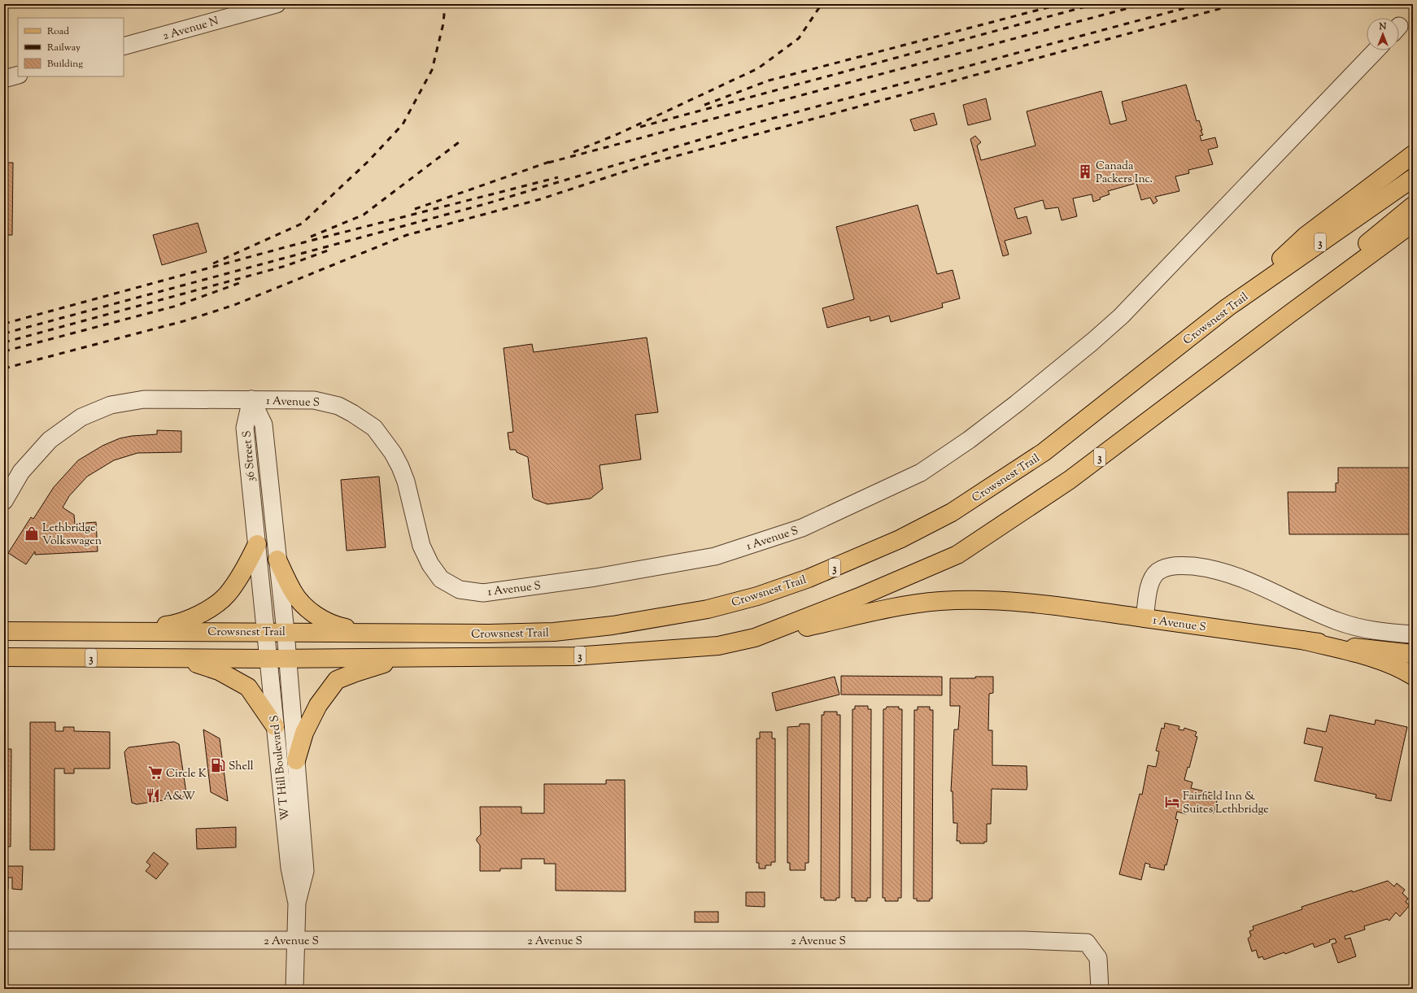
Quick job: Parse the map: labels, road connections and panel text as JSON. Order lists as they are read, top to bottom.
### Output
{
  "streets": {
    "main road": ["3", "Crowsnest Trail", "1 Avenue S"],
    "street": [
      "2 Avenue N",
      "36 Street S",
      "W T Hill Boulevard S",
      "2 Avenue S"
    ]
  },
  "crossings": [
    ["Crowsnest Trail", "36 Street S"],
    ["Crowsnest Trail", "W T Hill Boulevard S"],
    ["1 Avenue S", "36 Street S"],
    ["36 Street S", "W T Hill Boulevard S"],
    ["W T Hill Boulevard S", "2 Avenue S"]
  ],
  "places": {
    "building": ["Canada Packers Inc."],
    "shop": ["Lethbridge Volkswagen"],
    "fuel station": ["Shell"],
    "supermarket": ["Circle K"],
    "restaurant": ["A&W"],
    "hotel": ["Fairfield Inn & Suites Lethbridge"]
  },
  "legend": ["Road", "Railway", "Building"],
  "north": "top"
}
